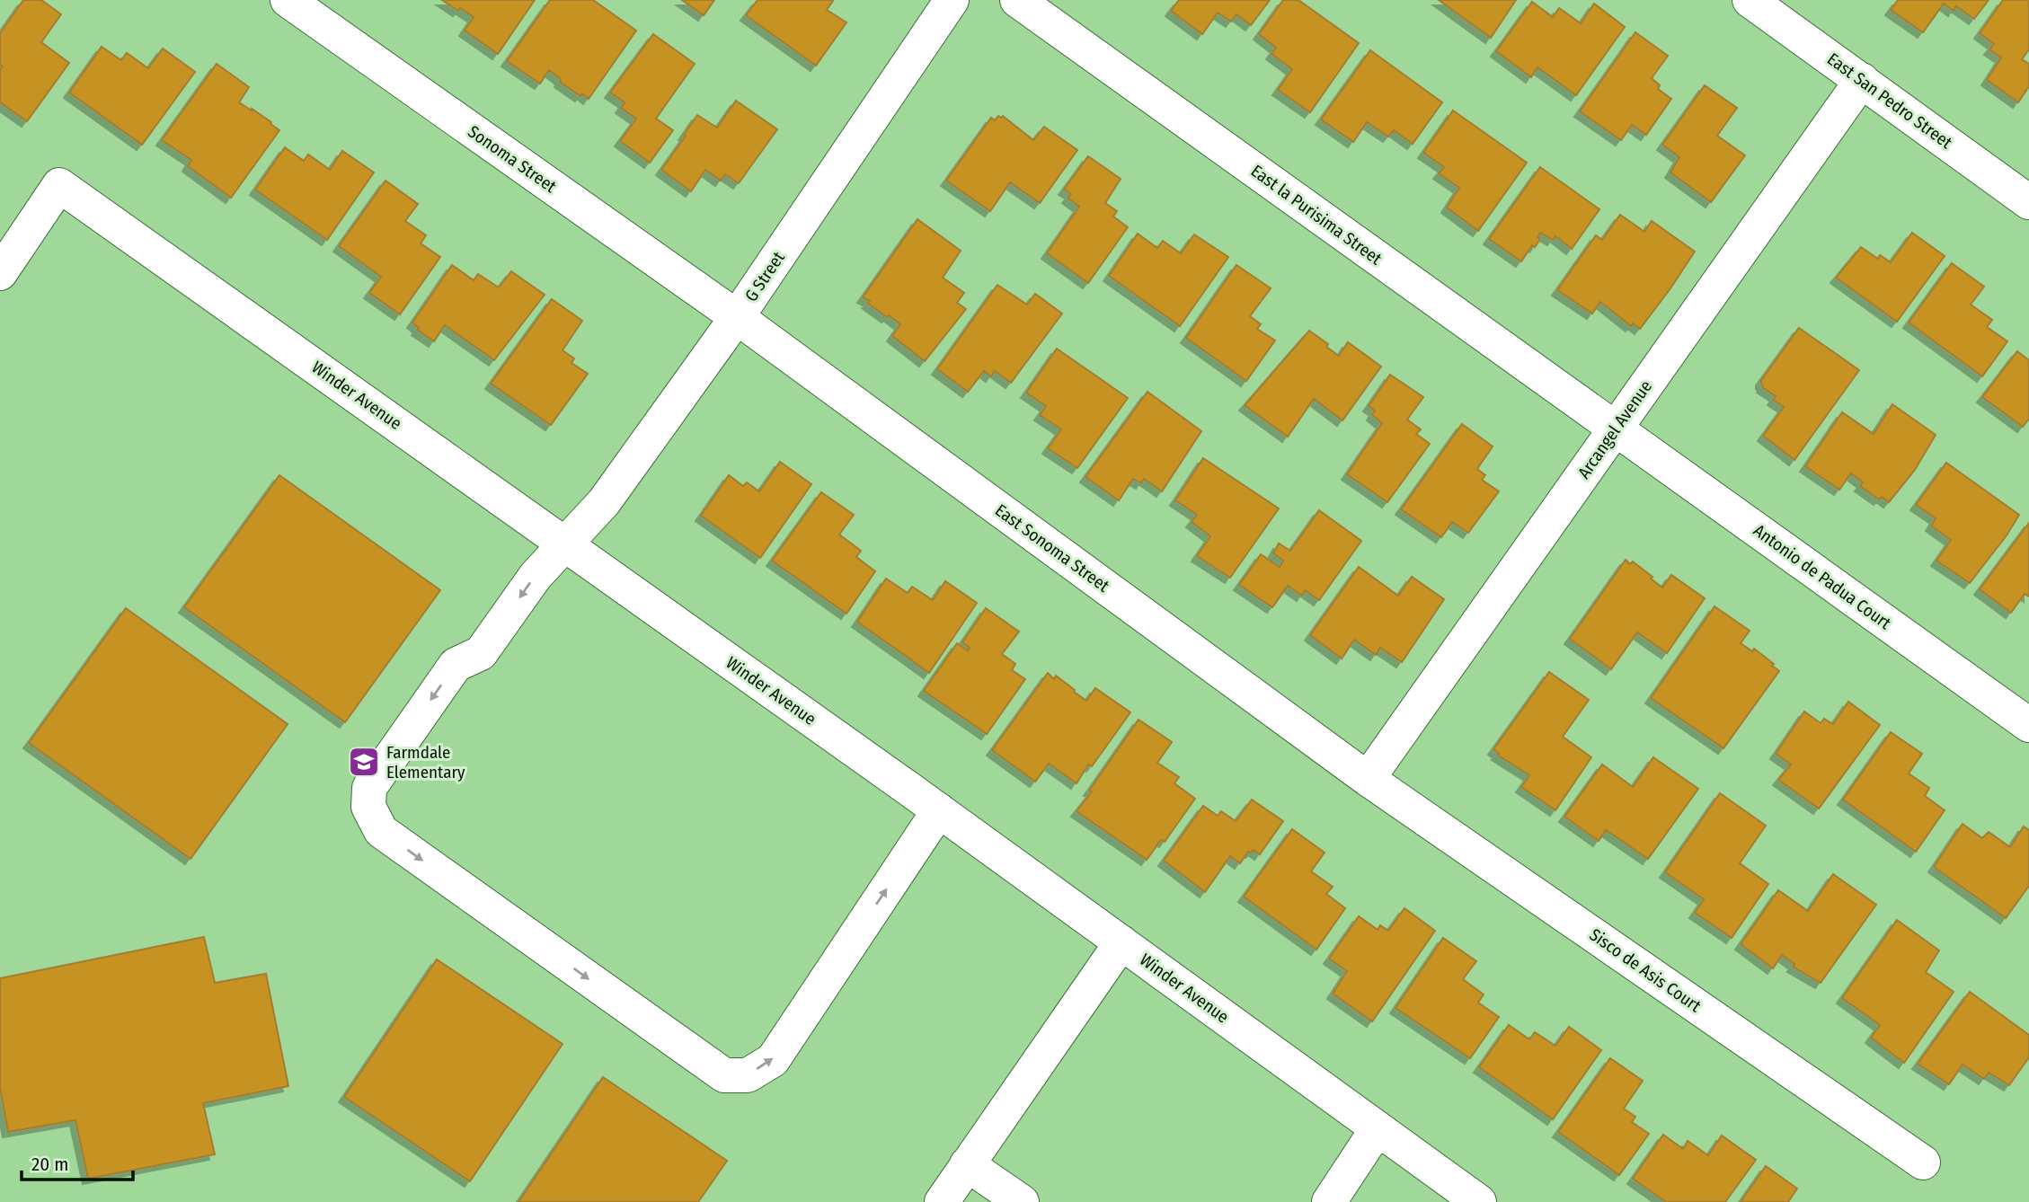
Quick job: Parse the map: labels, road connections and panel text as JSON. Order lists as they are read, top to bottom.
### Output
{
  "streets": {
    "street": [
      "East San Pedro Street",
      "Sonoma Street",
      "East la Purisima Street",
      "G Street",
      "Winder Avenue",
      "Arcangel Avenue",
      "East Sonoma Street",
      "Antonio de Padua Court",
      "Sisco de Asis Court"
    ]
  },
  "crossings": [
    ["East San Pedro Street", "Arcangel Avenue"],
    ["Sonoma Street", "G Street"],
    ["Sonoma Street", "East Sonoma Street"],
    ["East la Purisima Street", "Arcangel Avenue"],
    ["East la Purisima Street", "Antonio de Padua Court"],
    ["G Street", "Winder Avenue"],
    ["G Street", "East Sonoma Street"],
    ["Arcangel Avenue", "East Sonoma Street"],
    ["Arcangel Avenue", "Antonio de Padua Court"],
    ["Arcangel Avenue", "Sisco de Asis Court"],
    ["East Sonoma Street", "Sisco de Asis Court"]
  ],
  "places": {
    "school or university": ["Farmdale Elementary"]
  },
  "scale_bar": "20 m"
}
